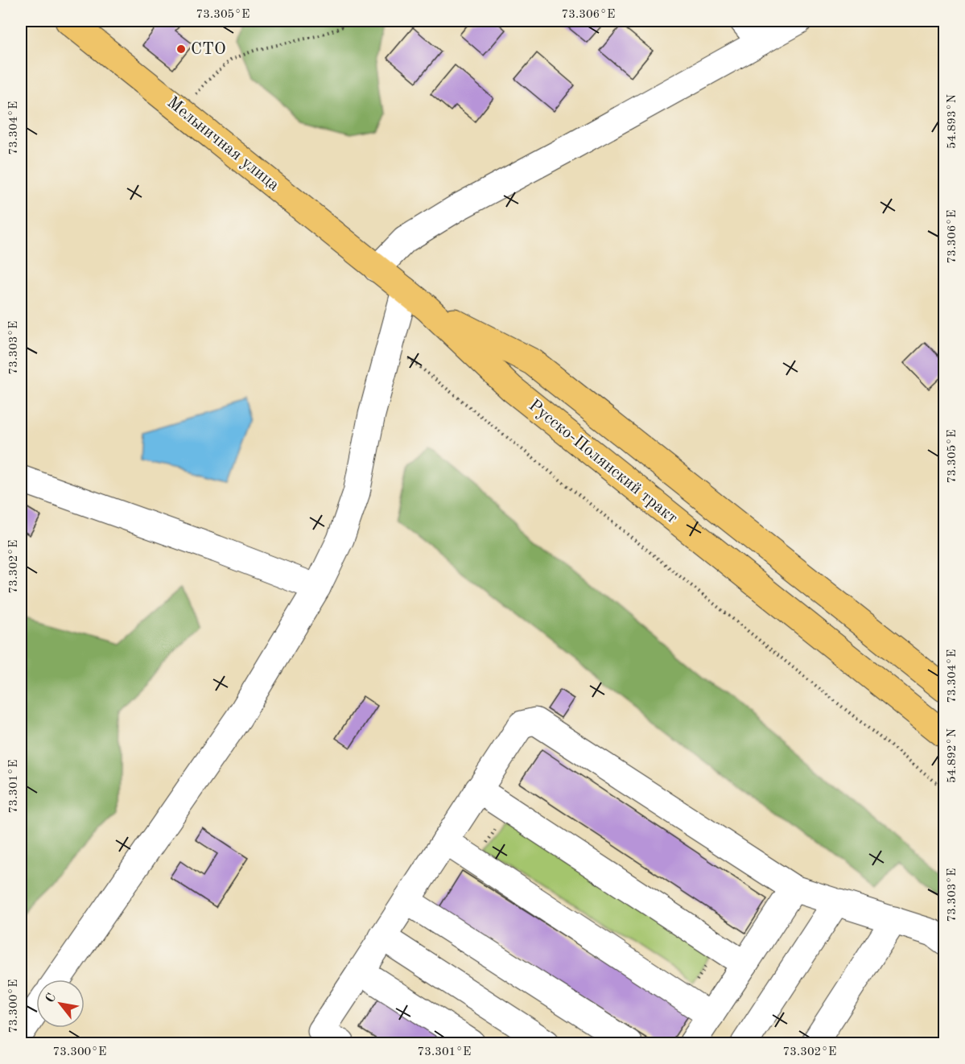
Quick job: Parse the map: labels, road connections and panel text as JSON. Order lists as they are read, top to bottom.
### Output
{
  "streets": {
    "main road": ["Мельничная улица", "Русско-Полянский тракт"]
  },
  "crossings": [
    ["Мельничная улица", "Русско-Полянский тракт"]
  ],
  "places": ["СТО"],
  "north": "top left",
  "coordinates": [
    "73.305°E",
    "73.306°E",
    "54.893°N",
    "73.304°E",
    "73.303°E",
    "73.302°E",
    "54.892°N",
    "73.301°E",
    "73.300°E"
  ]
}
